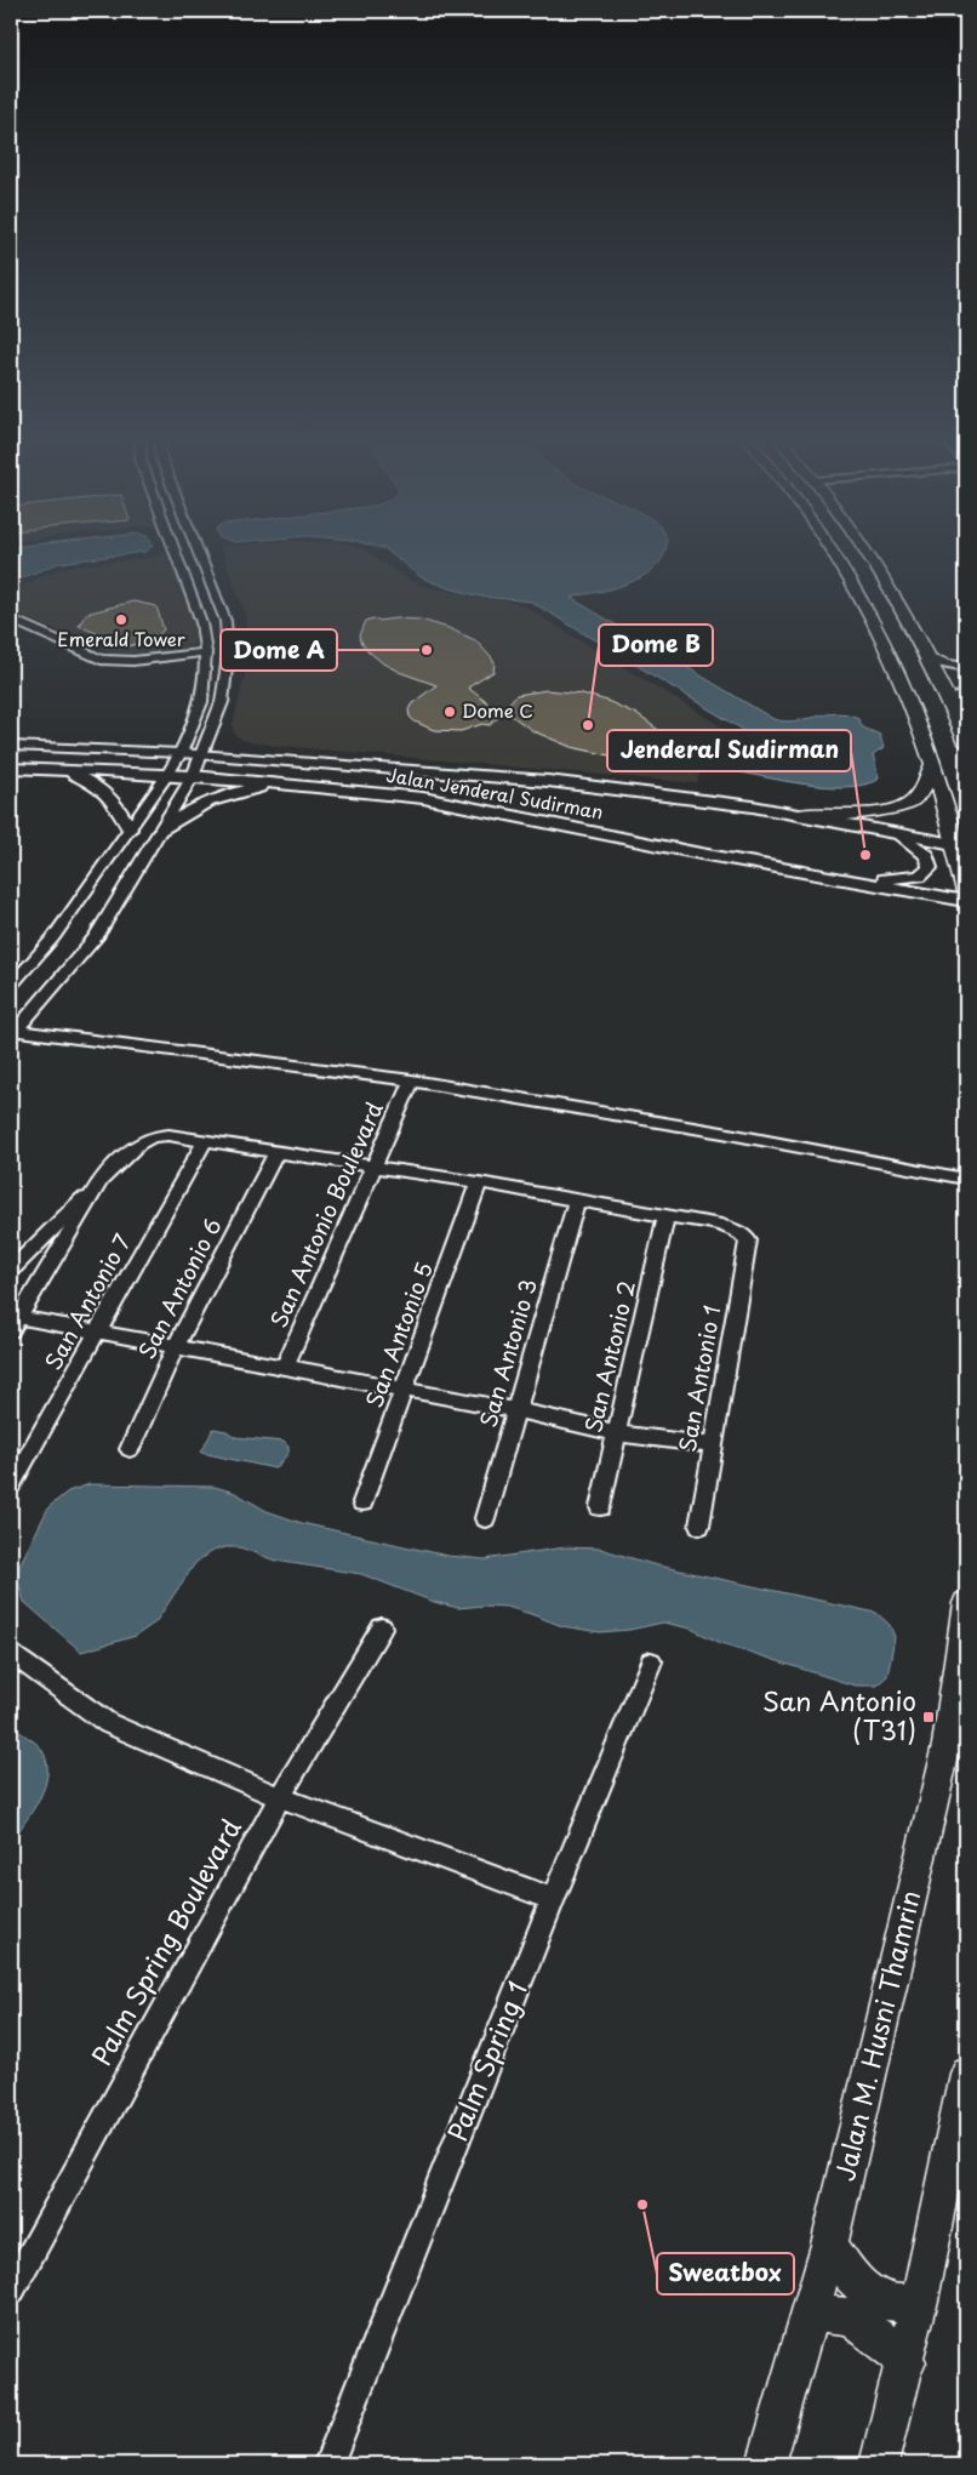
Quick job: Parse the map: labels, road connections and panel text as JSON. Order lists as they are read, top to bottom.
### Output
{
  "streets": {
    "main road": ["Jalan M. Husni Thamrin"],
    "street": [
      "Jalan Jenderal Sudirman",
      "San Antonio Boulevard",
      "San Antonio 6",
      "San Antonio 7",
      "San Antonio 5",
      "San Antonio 3",
      "San Antonio 2",
      "San Antonio 1",
      "Palm Spring Boulevard",
      "Palm Spring 1"
    ]
  },
  "places": {
    "other": [
      "Emerald Tower",
      "Dome A",
      "Dome C",
      "Dome B",
      "Jenderal Sudirman",
      "Sweatbox"
    ],
    "transit": ["San Antonio (T31)"]
  }
}
